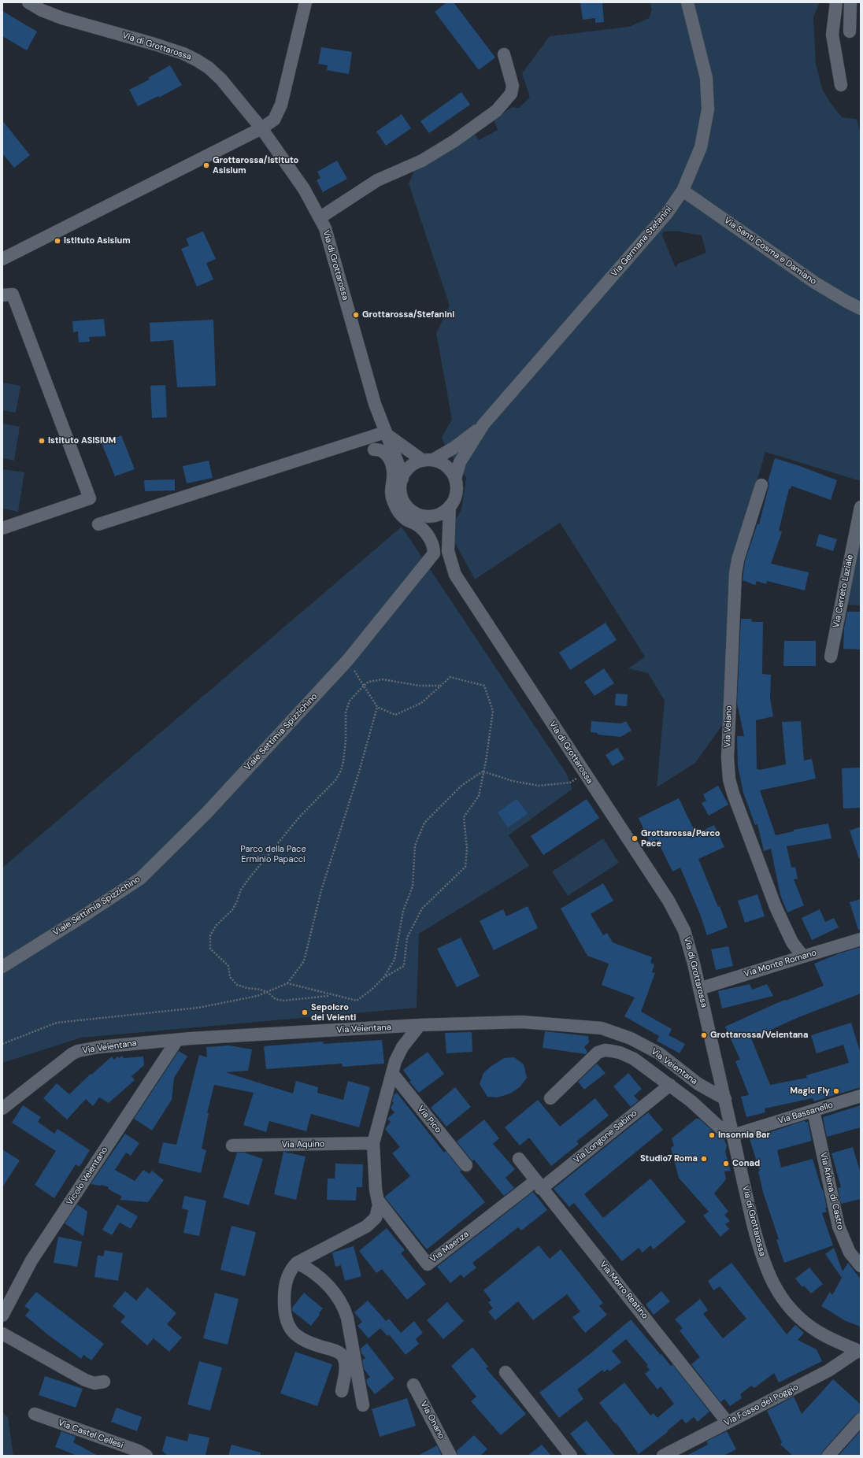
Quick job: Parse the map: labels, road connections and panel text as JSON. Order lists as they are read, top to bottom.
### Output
{
  "streets": {
    "street": [
      "Via di Grottarossa",
      "Via Germana Stefanini",
      "Via Santi Cosma e Damiano",
      "Via Cerreto Laziale",
      "Via Veiano",
      "Viale Settimia Spizzichino",
      "Via Monte Romano",
      "Via Veientana",
      "Via Bassanello",
      "Via Pico",
      "Via Longone Sabino",
      "Via Aquino",
      "Vicolo Veientano",
      "Via Arlena di Castro",
      "Via Maenza",
      "Via Morro Reatino",
      "Via Fosso del Poggio",
      "Via Onano",
      "Via Castel Cellesi"
    ]
  },
  "crossings": [
    ["Via di Grottarossa", "Via Germana Stefanini"],
    ["Via di Grottarossa", "Via Monte Romano"],
    ["Via di Grottarossa", "Via Veientana"],
    ["Via di Grottarossa", "Via Bassanello"],
    ["Via di Grottarossa", "Via Fosso del Poggio"],
    ["Via Germana Stefanini", "Via Santi Cosma e Damiano"],
    ["Via Veiano", "Via Monte Romano"],
    ["Via Veientana", "Vicolo Veientano"],
    ["Via Bassanello", "Via Arlena di Castro"],
    ["Via Longone Sabino", "Via Maenza"],
    ["Via Longone Sabino", "Via Morro Reatino"],
    ["Via Maenza", "Via Morro Reatino"],
    ["Via Morro Reatino", "Via Fosso del Poggio"]
  ],
  "parks": ["Parco della Pace Erminio Papacci"],
  "places": [
    "Grottarossa/Istituto Asisium",
    "Istituto Asisium",
    "Grottarossa/Stefanini",
    "Istituto ASISIUM",
    "Grottarossa/Parco Pace",
    "Sepolcro dei Veienti",
    "Grottarossa/Veientana",
    "Magic Fly",
    "Insonnia Bar",
    "Studio7 Roma",
    "Conad"
  ]
}
